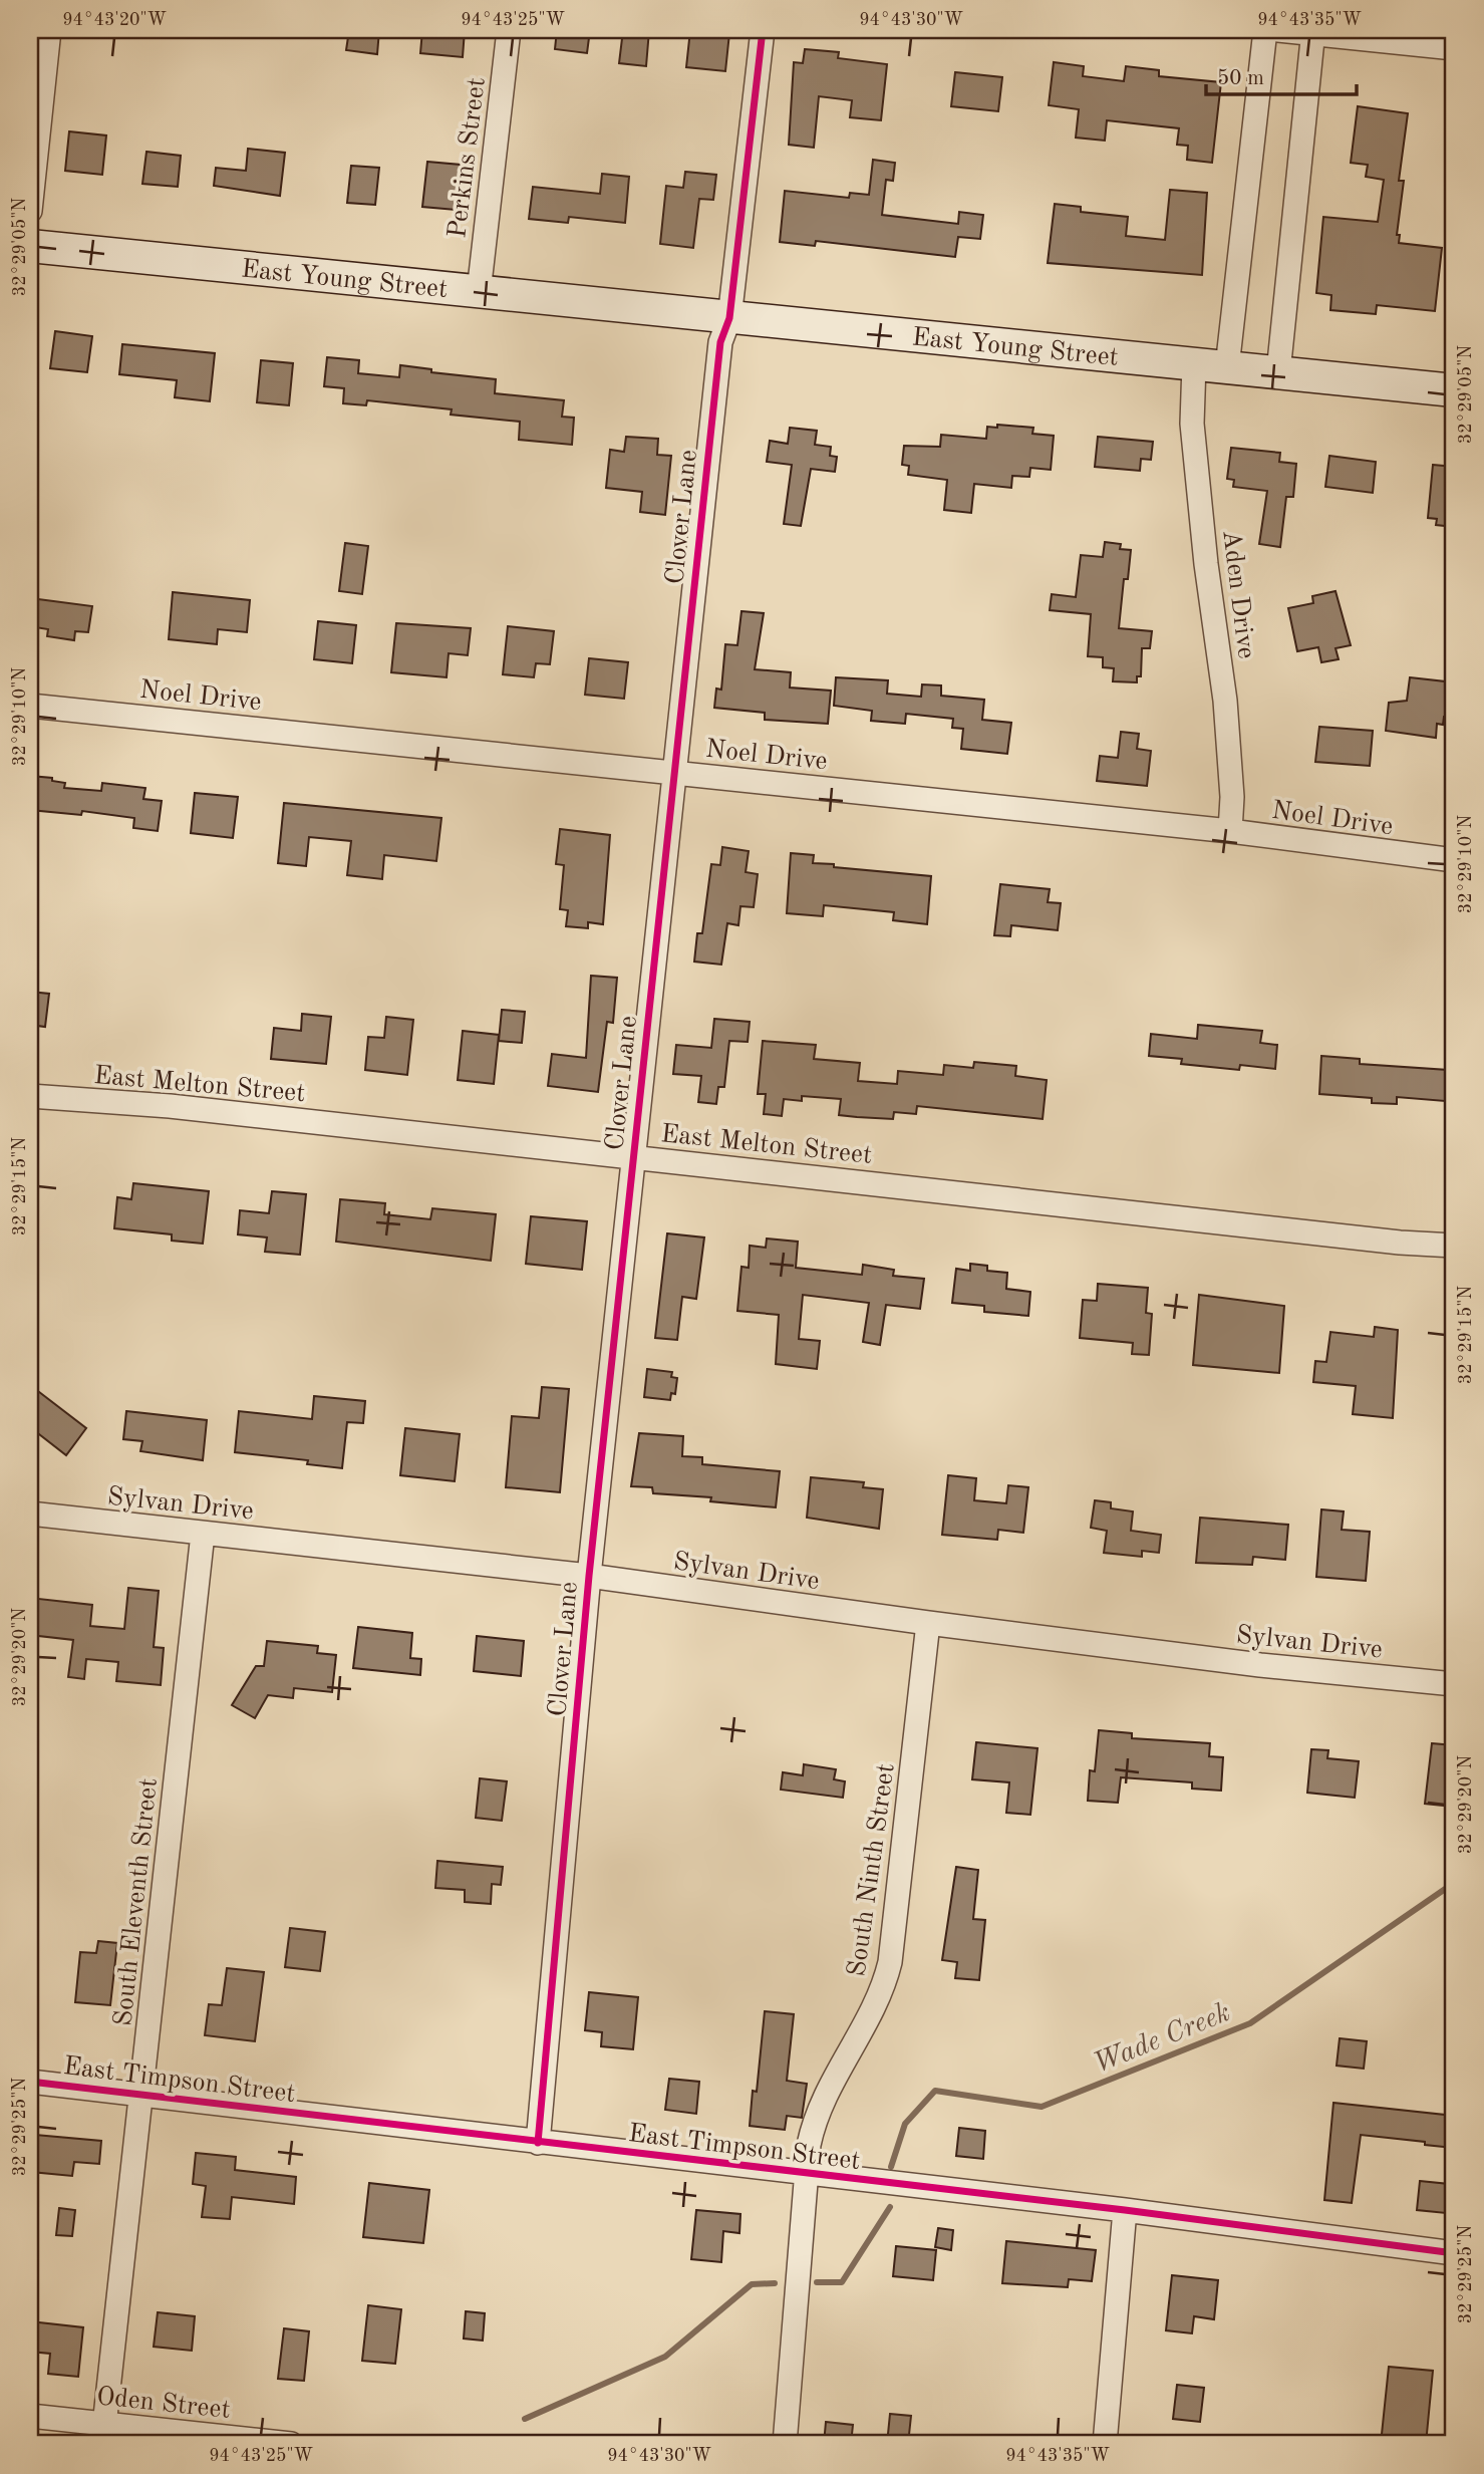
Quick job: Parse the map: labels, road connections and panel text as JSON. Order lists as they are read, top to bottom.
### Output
{
  "streets": {
    "street": [
      "Perkins Street",
      "East Young Street",
      "Clover Lane",
      "Aden Drive",
      "Noel Drive",
      "East Melton Street",
      "Sylvan Drive",
      "South Ninth Street",
      "South Eleventh Street",
      "East Timpson Street",
      "Oden Street"
    ]
  },
  "crossings": [
    ["Perkins Street", "East Young Street"],
    ["East Young Street", "Clover Lane"],
    ["East Young Street", "Aden Drive"],
    ["Clover Lane", "Noel Drive"],
    ["Clover Lane", "East Melton Street"],
    ["Clover Lane", "Sylvan Drive"],
    ["Clover Lane", "East Timpson Street"],
    ["Aden Drive", "Noel Drive"],
    ["Sylvan Drive", "South Ninth Street"],
    ["Sylvan Drive", "South Eleventh Street"],
    ["South Ninth Street", "East Timpson Street"],
    ["South Eleventh Street", "East Timpson Street"],
    ["South Eleventh Street", "Oden Street"]
  ],
  "water": ["Wade Creek"],
  "scale_bar": "50 m",
  "coordinates": [
    "94°43'20\"W",
    "94°43'25\"W",
    "94°43'30\"W",
    "94°43'35\"W",
    "32°29'05\"N",
    "32°29'10\"N",
    "32°29'15\"N",
    "32°29'20\"N",
    "32°29'25\"N"
  ]
}
